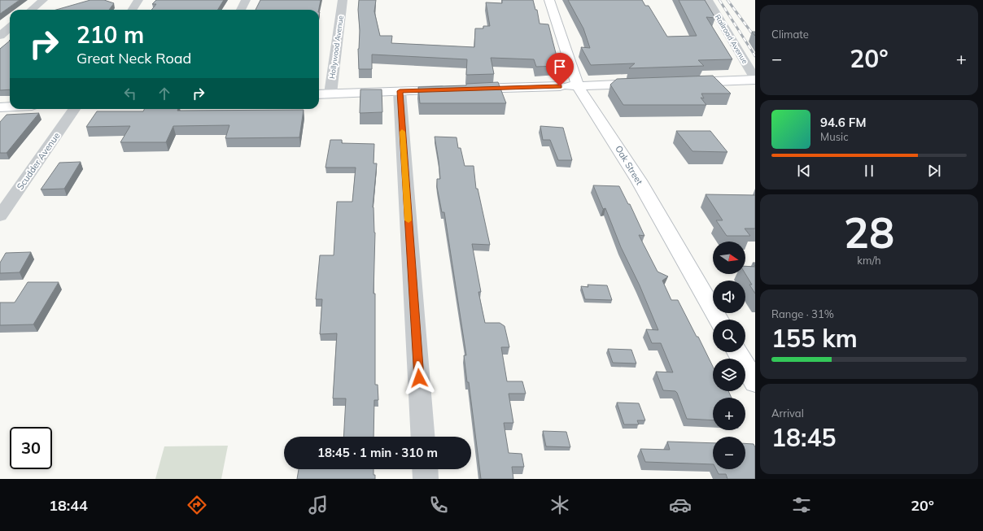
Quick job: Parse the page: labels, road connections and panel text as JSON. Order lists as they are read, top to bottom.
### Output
{
  "streets": {
    "main road": ["Oak Street"],
    "street": ["Railroad Avenue", "Hollywood Avenue", "Scudder Avenue"]
  },
  "north": "right",
  "page": {
    "tile": [
      "Climate",
      ["28", "km/h"],
      ["Range · 31%", "155 km"],
      ["Arrival", "18:45"]
    ],
    "turn": ["210 m", "Great Neck Road"],
    "heat": ["−", "20°", "+"],
    "song": ["94.6 FM", "Music"],
    "map_buttons": ["+", "−"],
    "limit": "30",
    "trip": "18:45 · 1 min · 310 m",
    "tabs": ["18:44", "20°"]
  }
}
